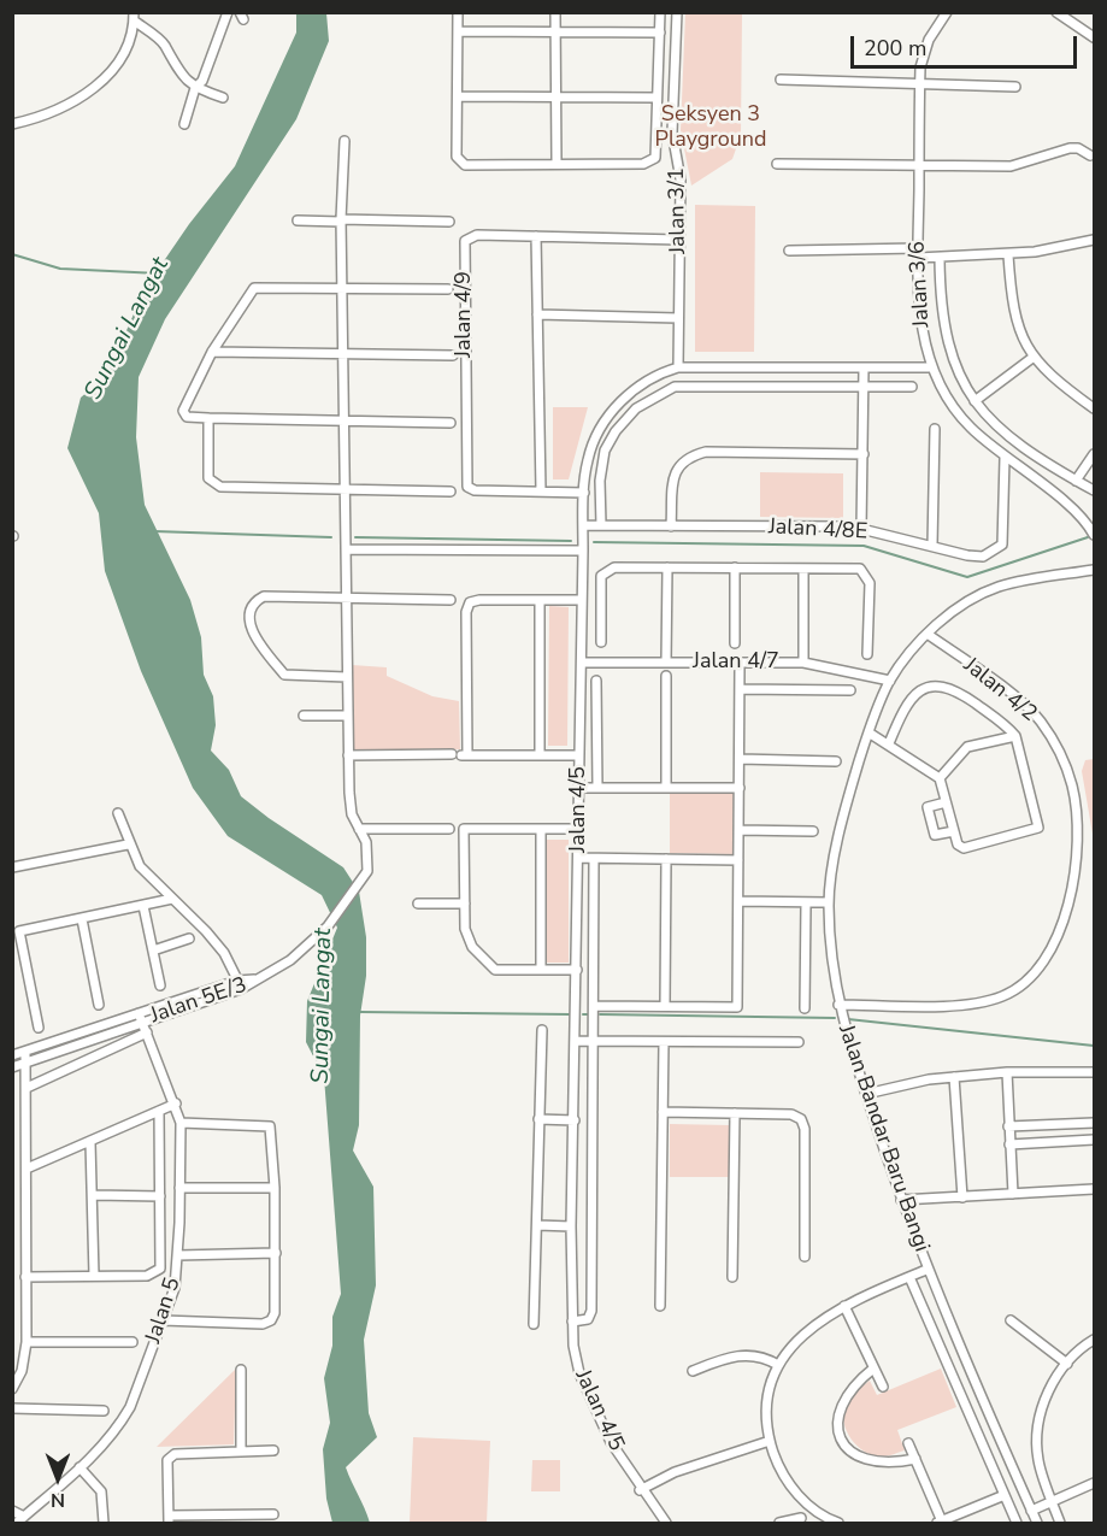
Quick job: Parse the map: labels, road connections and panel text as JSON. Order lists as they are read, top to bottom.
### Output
{
  "streets": {
    "street": [
      "Jalan 3/1",
      "Jalan 3/6",
      "Jalan 4/9",
      "Jalan 4/8E",
      "Jalan 4/7",
      "Jalan 4/2",
      "Jalan 4/5",
      "Jalan 5E/3",
      "Jalan Bandar Baru Bangi",
      "Jalan 5"
    ]
  },
  "crossings": [
    ["Jalan 3/1", "Jalan 4/9"],
    ["Jalan 3/1", "Jalan 4/5"],
    ["Jalan 3/6", "Jalan 4/8E"],
    ["Jalan 3/6", "Jalan 4/5"],
    ["Jalan 4/9", "Jalan 4/5"],
    ["Jalan 4/8E", "Jalan 4/5"],
    ["Jalan 4/7", "Jalan 4/5"],
    ["Jalan 4/7", "Jalan Bandar Baru Bangi"],
    ["Jalan 4/2", "Jalan Bandar Baru Bangi"],
    ["Jalan 5E/3", "Jalan 5"]
  ],
  "water": ["Sungai Langat"],
  "parks": ["Seksyen 3 Playground"],
  "scale_bar": "200 m",
  "north": "bottom"
}
